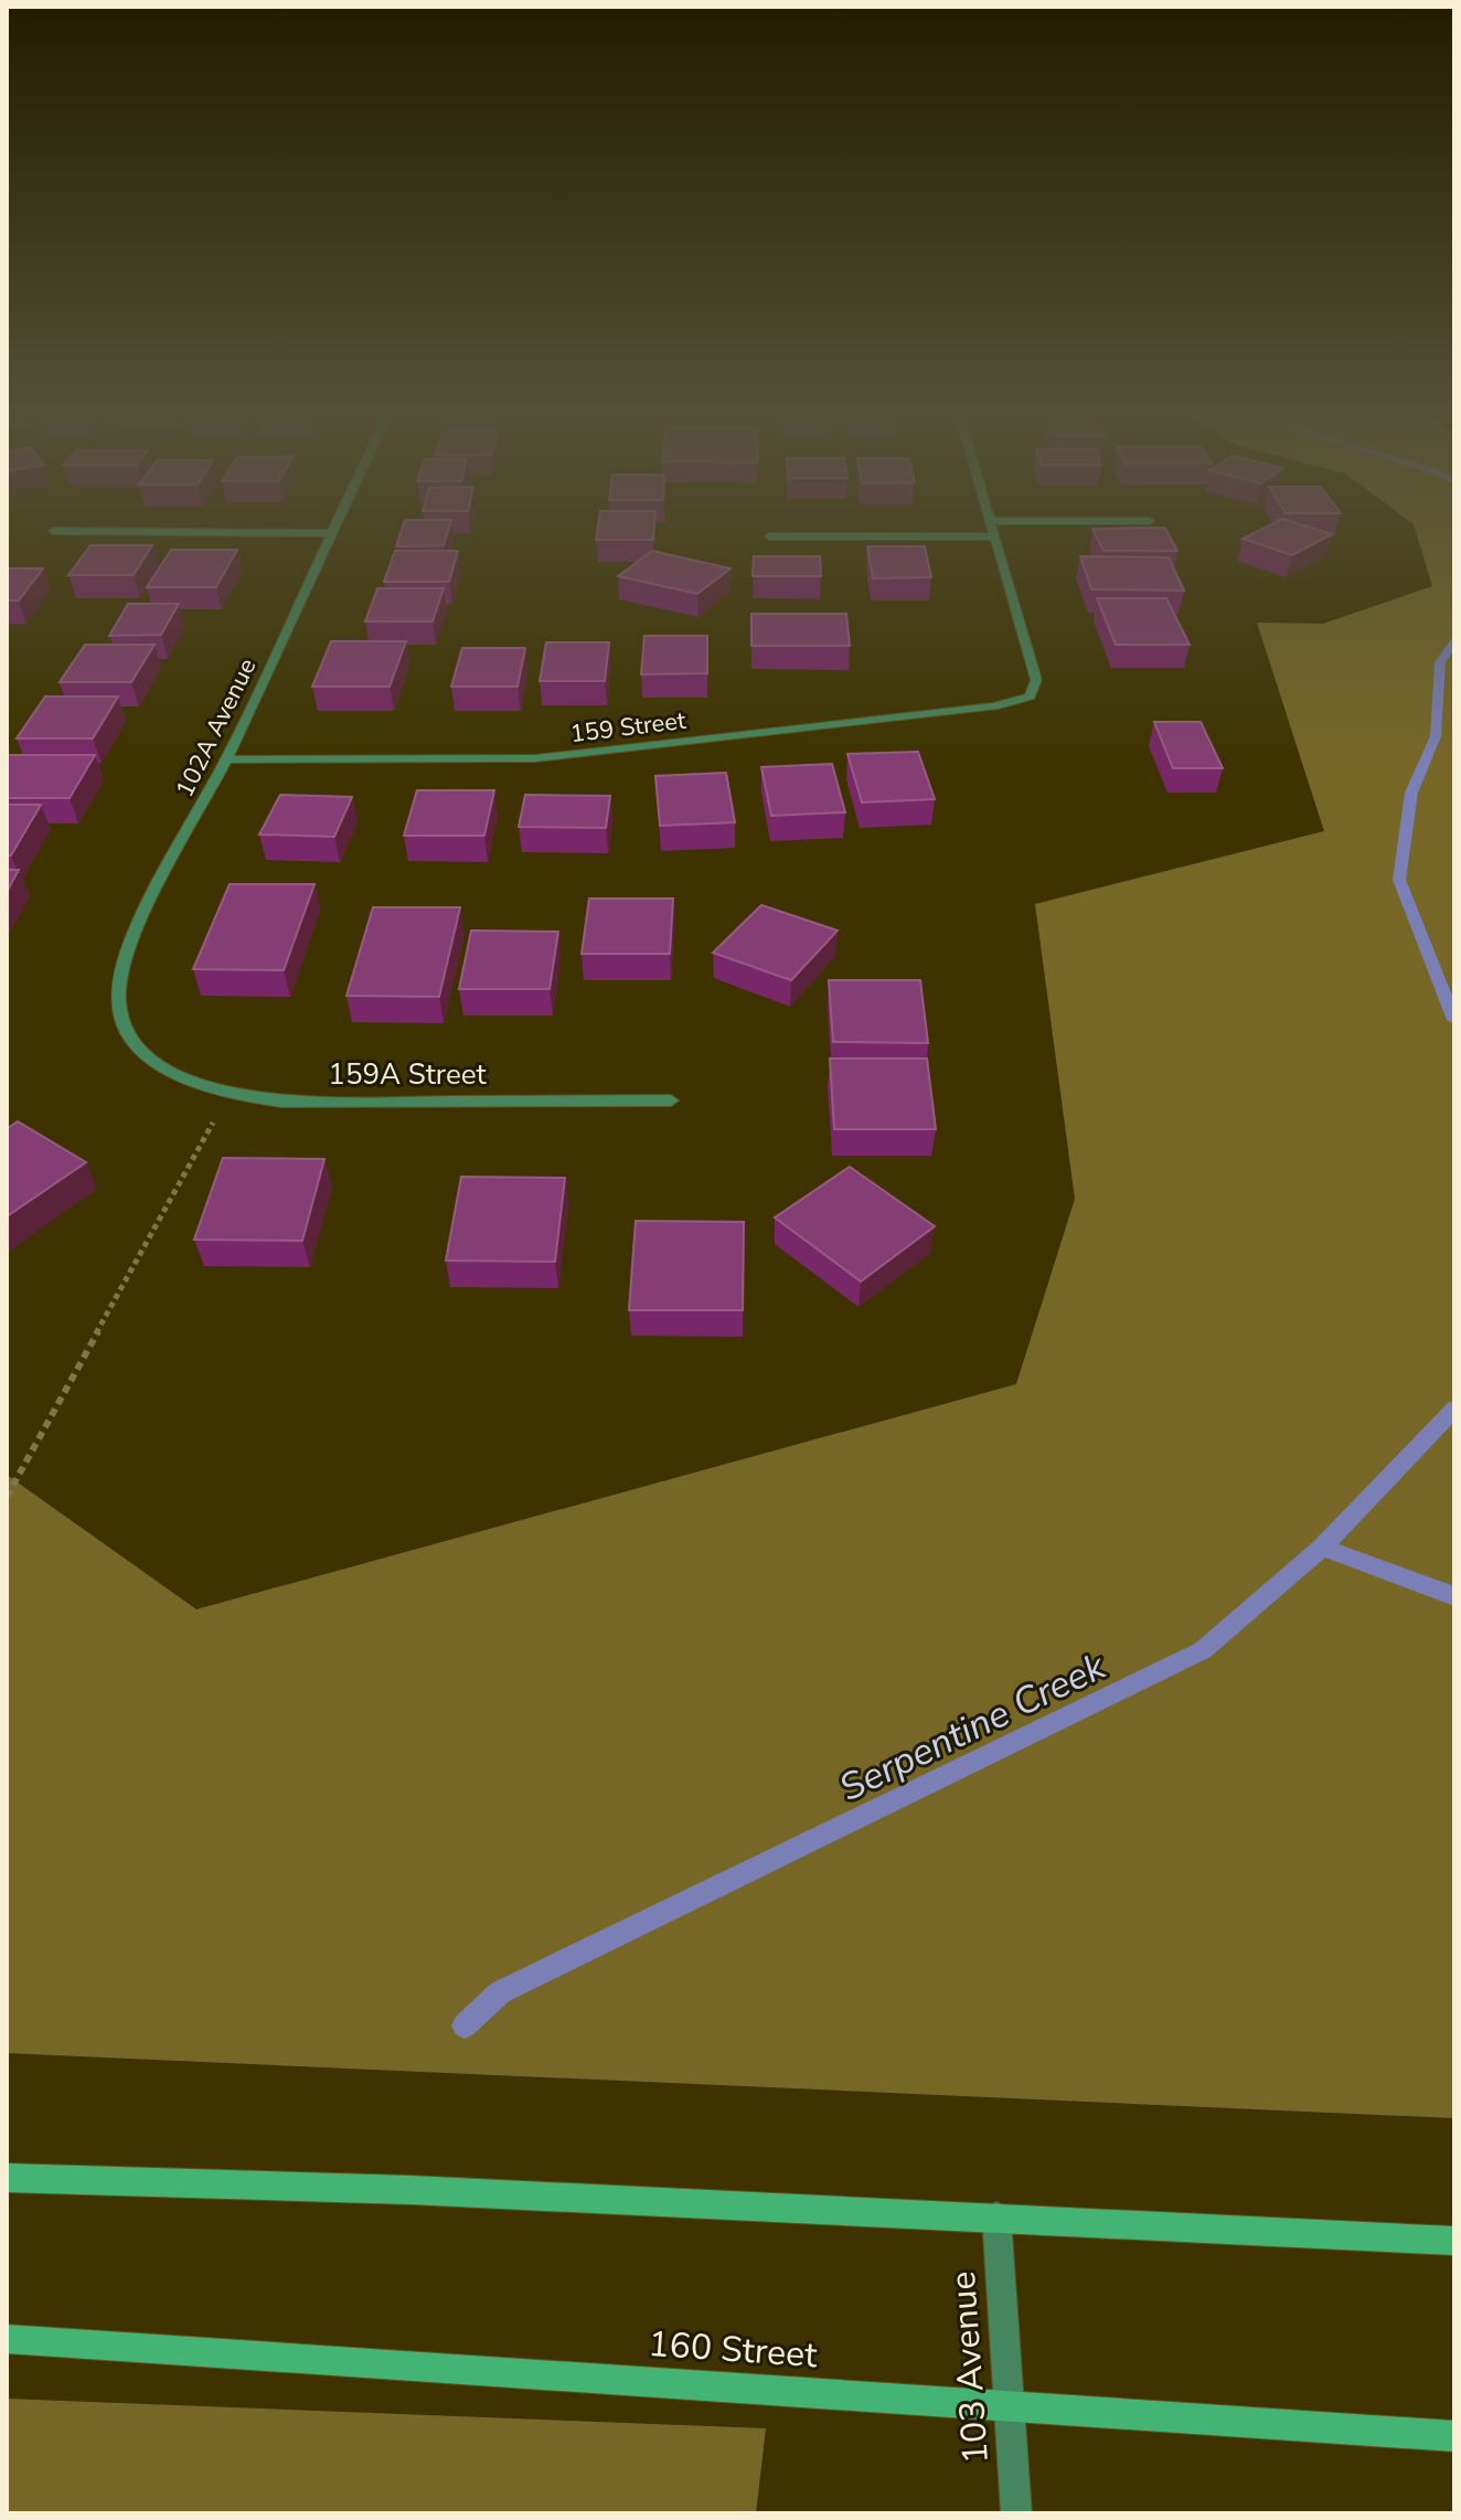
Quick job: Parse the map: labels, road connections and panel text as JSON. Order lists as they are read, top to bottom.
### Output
{
  "streets": {
    "main road": ["160 Street"],
    "street": [
      "159 Street",
      "102A Avenue",
      "159A Street",
      "103 Avenue"
    ]
  },
  "crossings": [
    ["159 Street", "102A Avenue"],
    ["102A Avenue", "159A Street"],
    ["160 Street", "103 Avenue"]
  ],
  "water": ["Serpentine Creek"]
}
